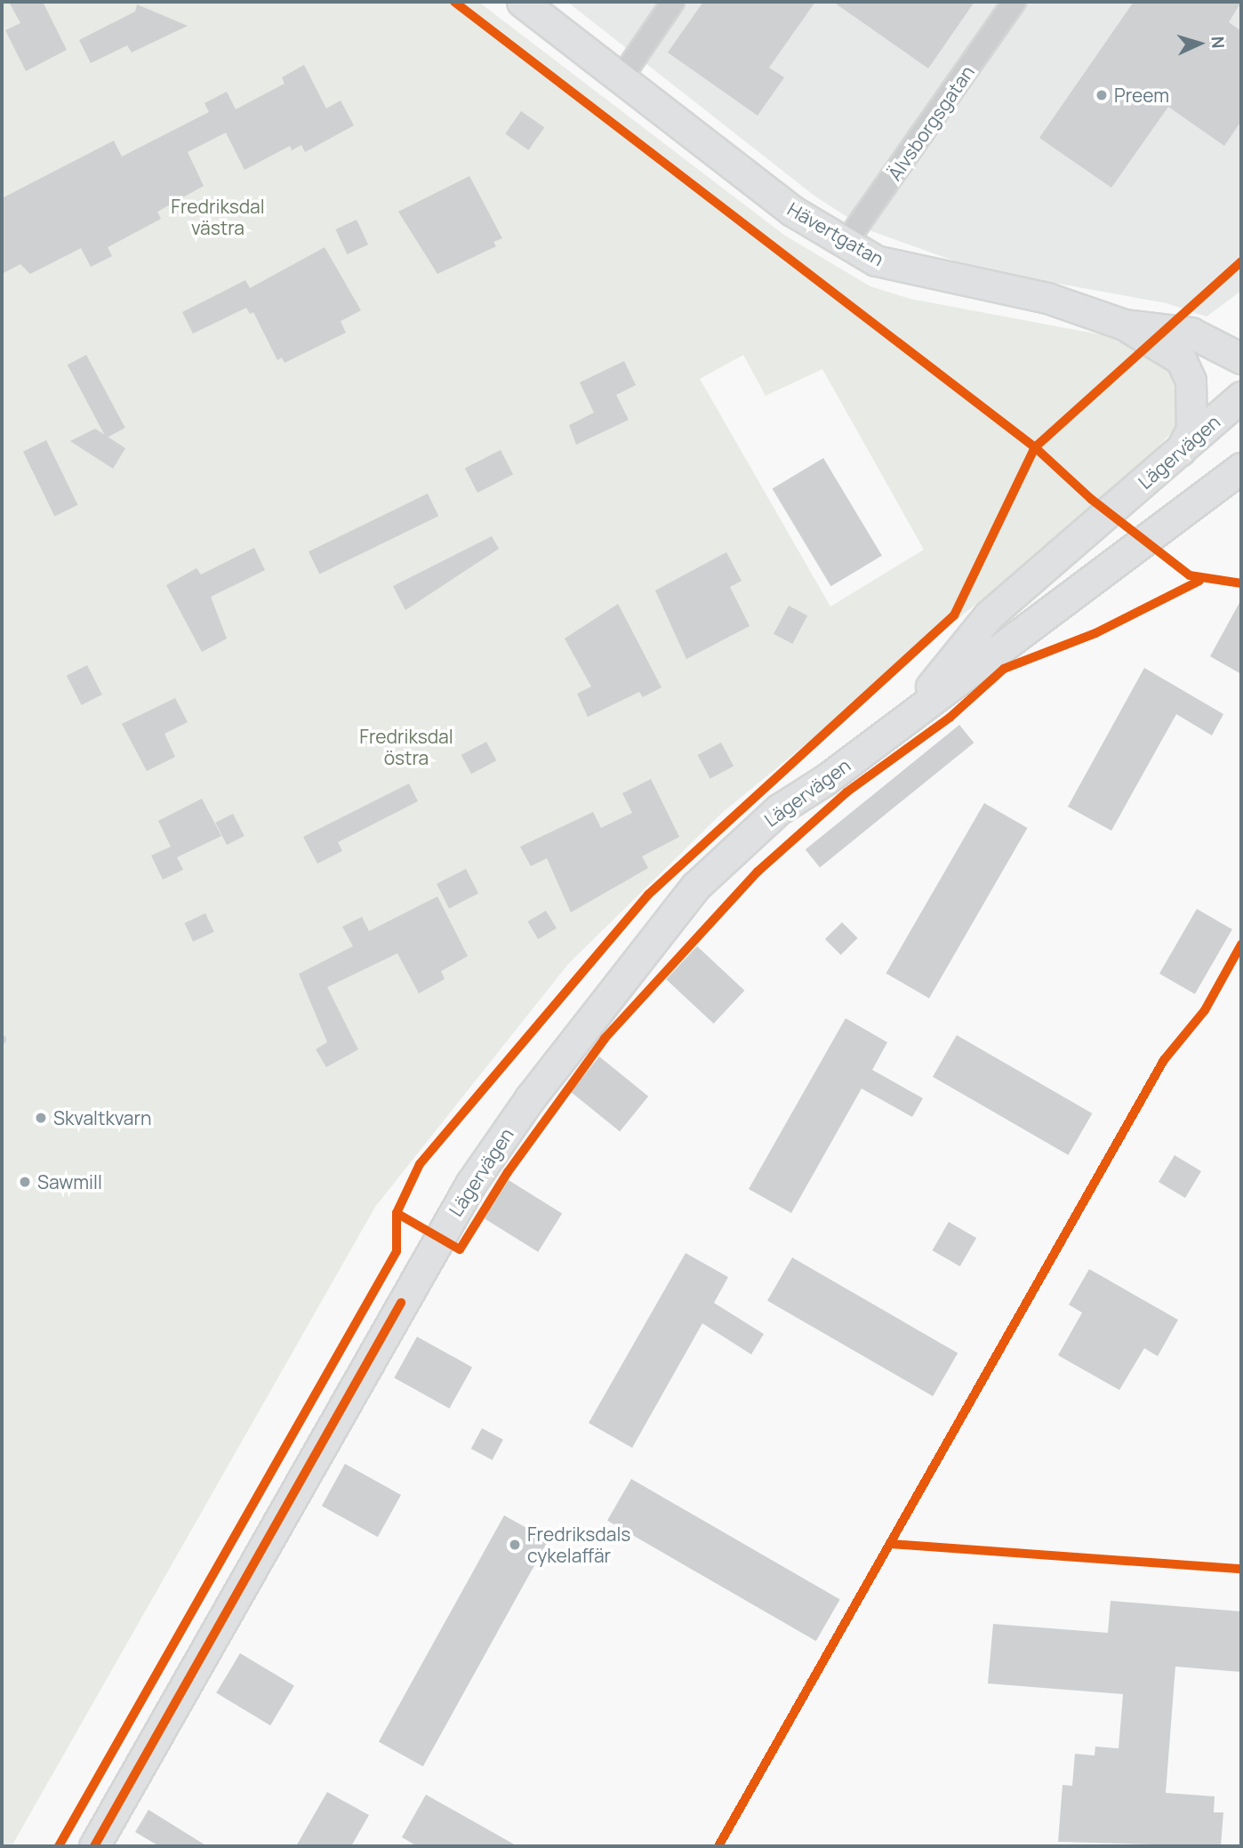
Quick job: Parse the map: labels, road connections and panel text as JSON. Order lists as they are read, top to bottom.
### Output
{
  "streets": {
    "street": ["Älvsborgsgatan", "Hävertgatan", "Lägervägen"]
  },
  "crossings": [
    ["Älvsborgsgatan", "Hävertgatan"]
  ],
  "parks": ["Fredriksdal västra", "Fredriksdal östra"],
  "places": [
    "Preem",
    "Skvaltkvarn",
    "Sawmill",
    "Fredriksdals cykelaffär"
  ],
  "north": "right"
}
